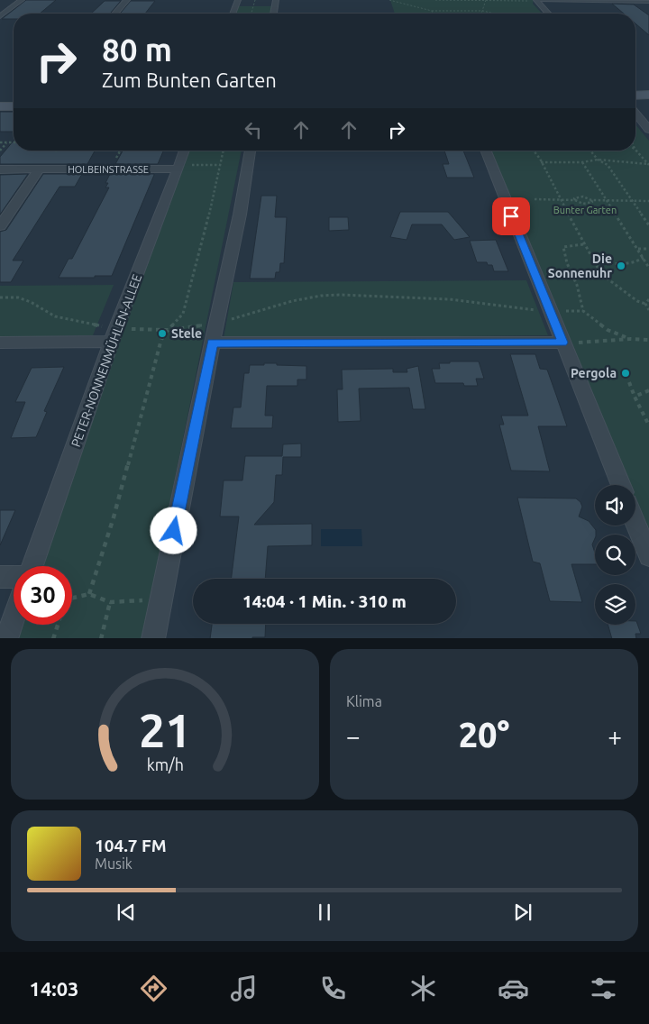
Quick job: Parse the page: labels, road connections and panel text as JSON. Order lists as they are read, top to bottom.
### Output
{
  "streets": {
    "street": ["HOLBEINSTRASSE", "PETER-NONNENMÜHLEN-ALLEE"]
  },
  "crossings": [
    ["HOLBEINSTRASSE", "PETER-NONNENMÜHLEN-ALLEE"]
  ],
  "parks": ["Bunter Garten"],
  "places": ["Die Sonnenuhr", "Stele", "Pergola"],
  "page": {
    "turn": ["80 m", "Zum Bunten Garten"],
    "limit": "30",
    "trip": "14:04 · 1 Min. · 310 m",
    "tile": "Klima",
    "heat": ["−", "20°", "+"],
    "song": ["104.7 FM", "Musik"],
    "tabs": "14:03",
    "gauge": ["21", "km/h"]
  }
}
